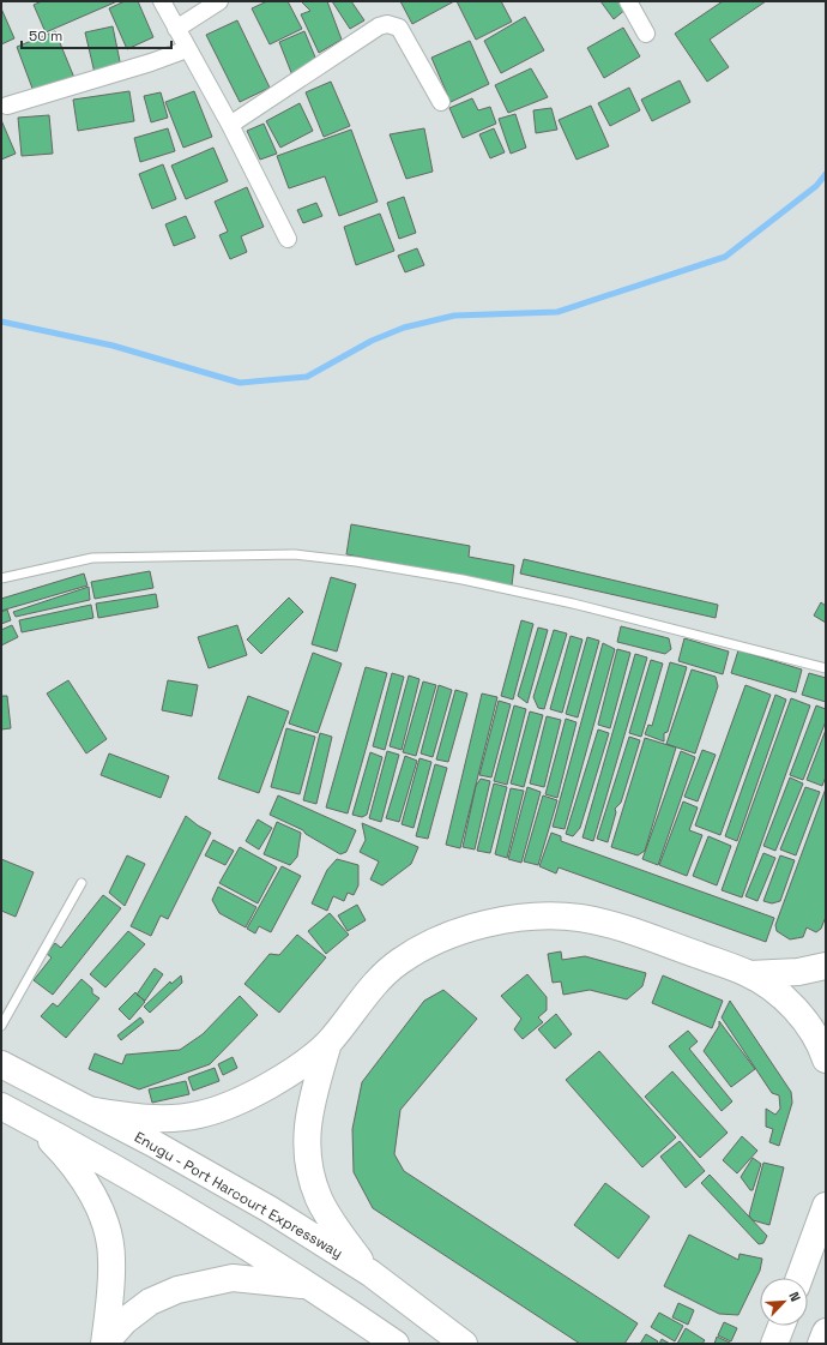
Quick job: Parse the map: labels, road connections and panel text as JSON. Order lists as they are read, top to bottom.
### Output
{
  "streets": {
    "main road": ["Enugu - Port Harcourt Expressway"]
  },
  "scale_bar": "50 m",
  "north": "top right"
}
